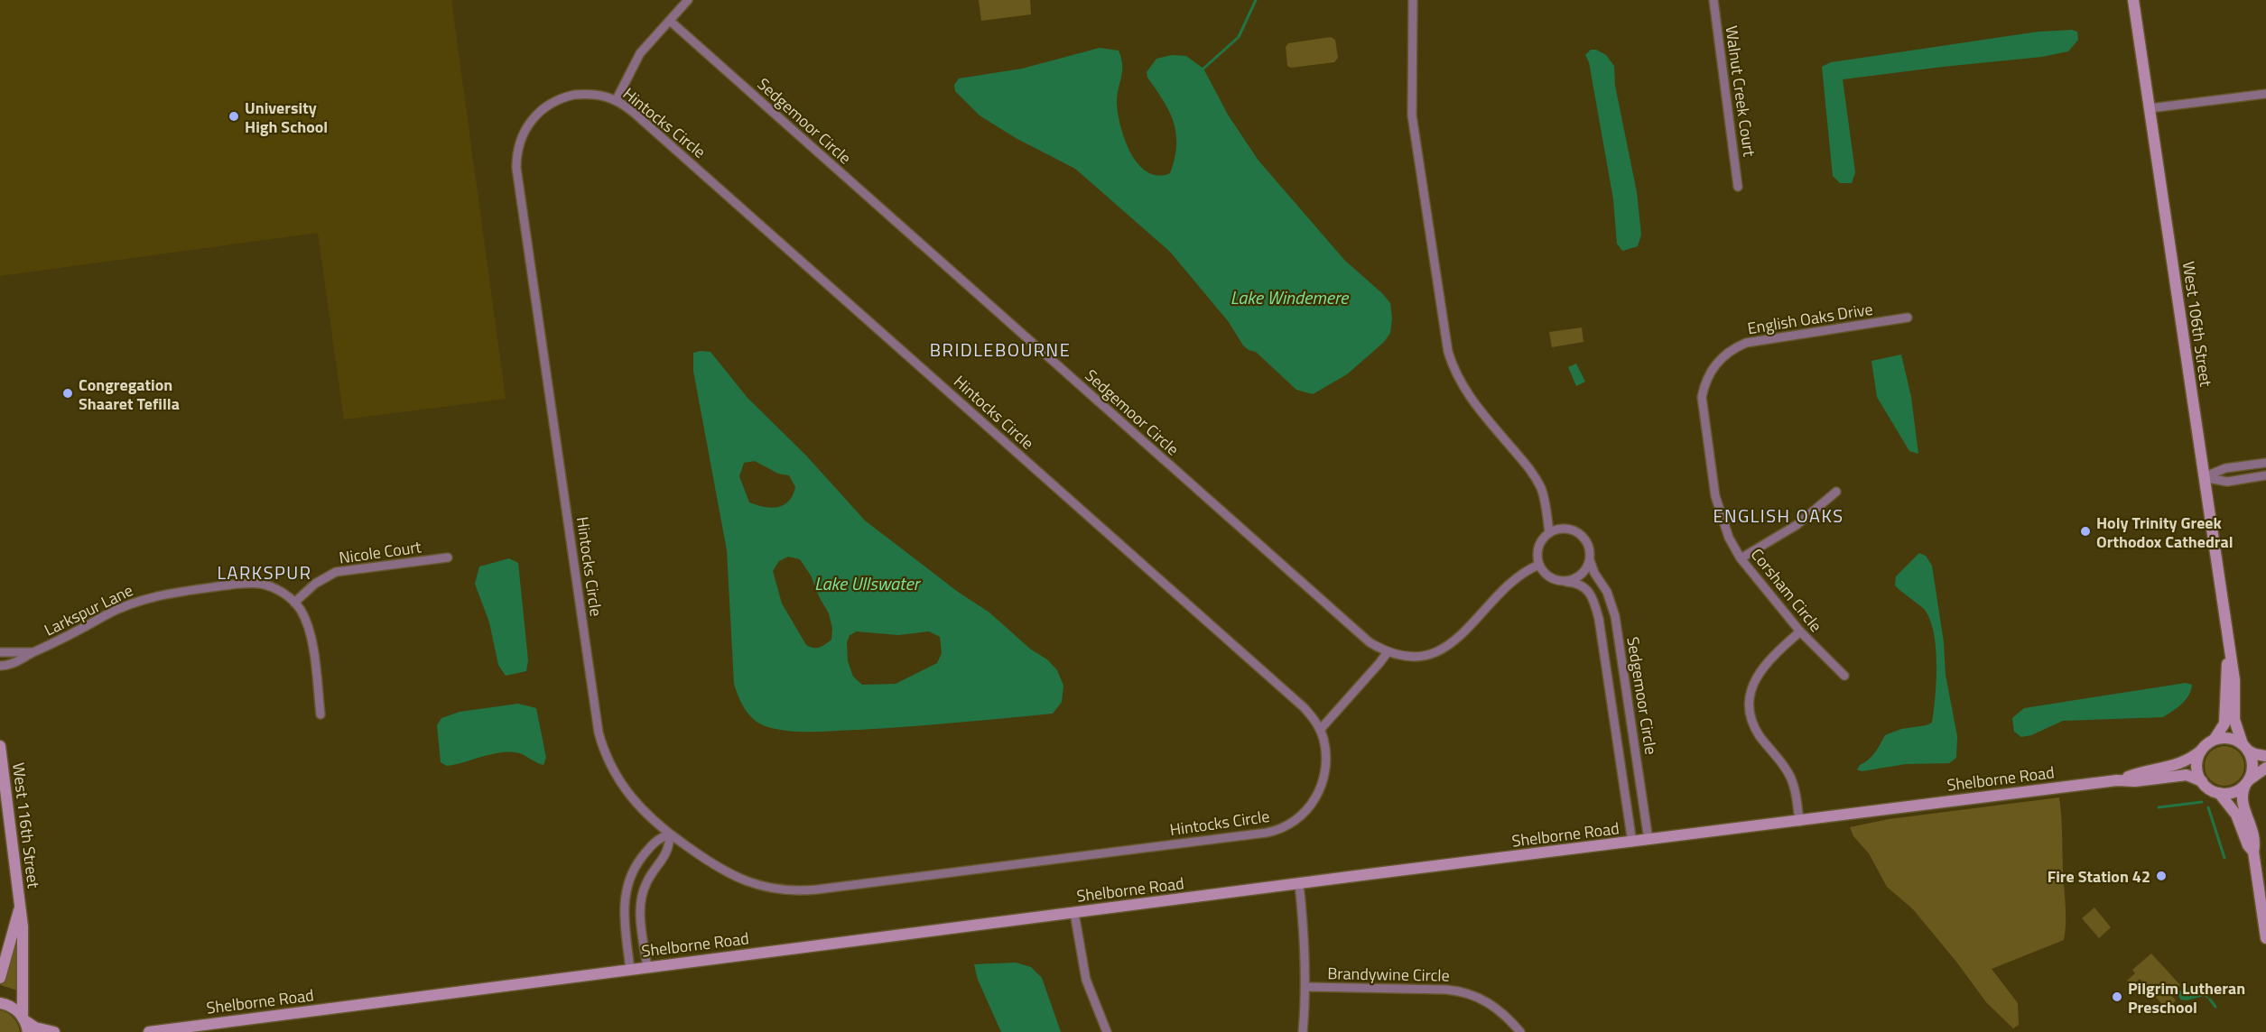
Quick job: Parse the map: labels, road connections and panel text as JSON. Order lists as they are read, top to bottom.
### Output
{
  "streets": {
    "street": [
      "Walnut Creek Court",
      "Sedgemoor Circle",
      "Hintocks Circle",
      "English Oaks Drive",
      "West 106th Street",
      "Nicole Court",
      "Corsham Circle",
      "Larkspur Lane",
      "Shelborne Road",
      "West 116th Street",
      "Brandywine Circle"
    ]
  },
  "crossings": [
    ["Sedgemoor Circle", "Shelborne Road"],
    ["English Oaks Drive", "Corsham Circle"],
    ["West 106th Street", "Shelborne Road"],
    ["Nicole Court", "Larkspur Lane"]
  ],
  "districts": ["BRIDLEBOURNE", "ENGLISH OAKS", "LARKSPUR"],
  "water": ["Lake Windemere", "Lake Ullswater"],
  "places": [
    "University High School",
    "Congregation Shaaret Tefilla",
    "Holy Trinity Greek Orthodox Cathedral",
    "Fire Station 42",
    "Pilgrim Lutheran Preschool"
  ]
}
